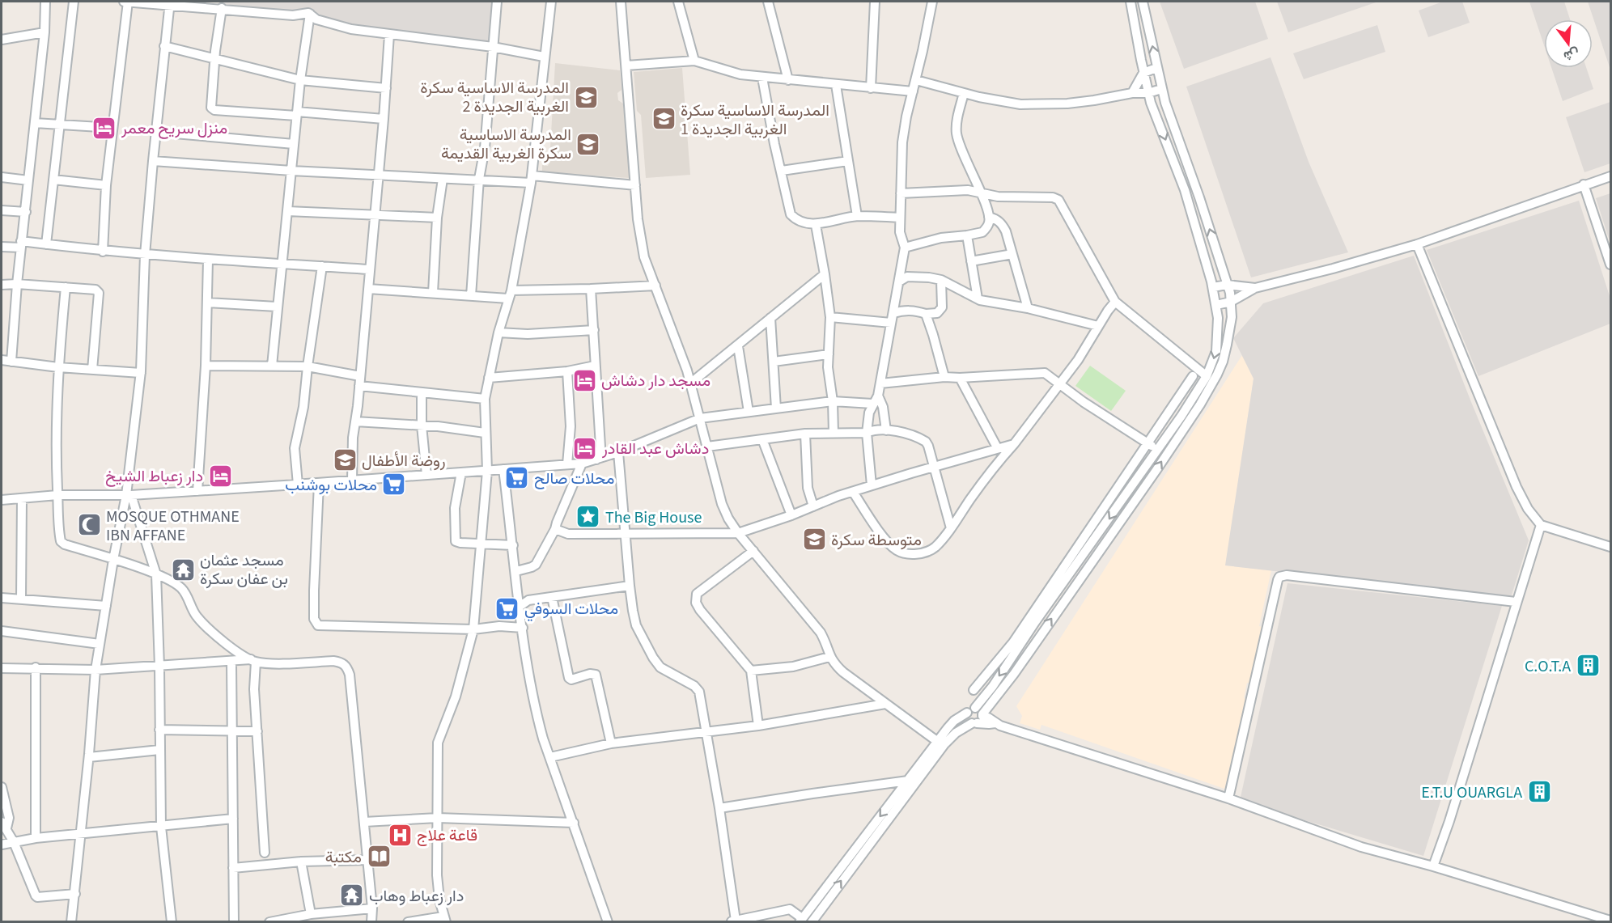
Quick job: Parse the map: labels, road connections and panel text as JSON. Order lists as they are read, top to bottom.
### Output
{
  "places": {
    "school or university": [
      "المدرسة الاساسية سكرة الغربية الجديدة 2",
      "المدرسة الاساسية سكرة الغربية الجديدة 1",
      "المدرسة الاساسية سكرة الغربية القديمة",
      "روضة الأطفال",
      "متوسطة سكرة"
    ],
    "hotel": [
      "منزل سريح معمر",
      "مسجد دار دشاش",
      "دشاش عبد القادر",
      "دار زعباط الشيخ"
    ],
    "supermarket": ["محلات صالح", "محلات بوشنب", "محلات السوفي"],
    "place": ["The Big House"],
    "mosque": ["MOSQUE OTHMANE IBN AFFANE"],
    "temple": ["مسجد عثمان بن عفان سكرة", "دار زعباط وهاب"],
    "building": ["C.O.T.A", "E.T.U OUARGLA"],
    "hospital": ["قاعة علاج"],
    "library": ["مكتبة"]
  },
  "north": "bottom"
}
